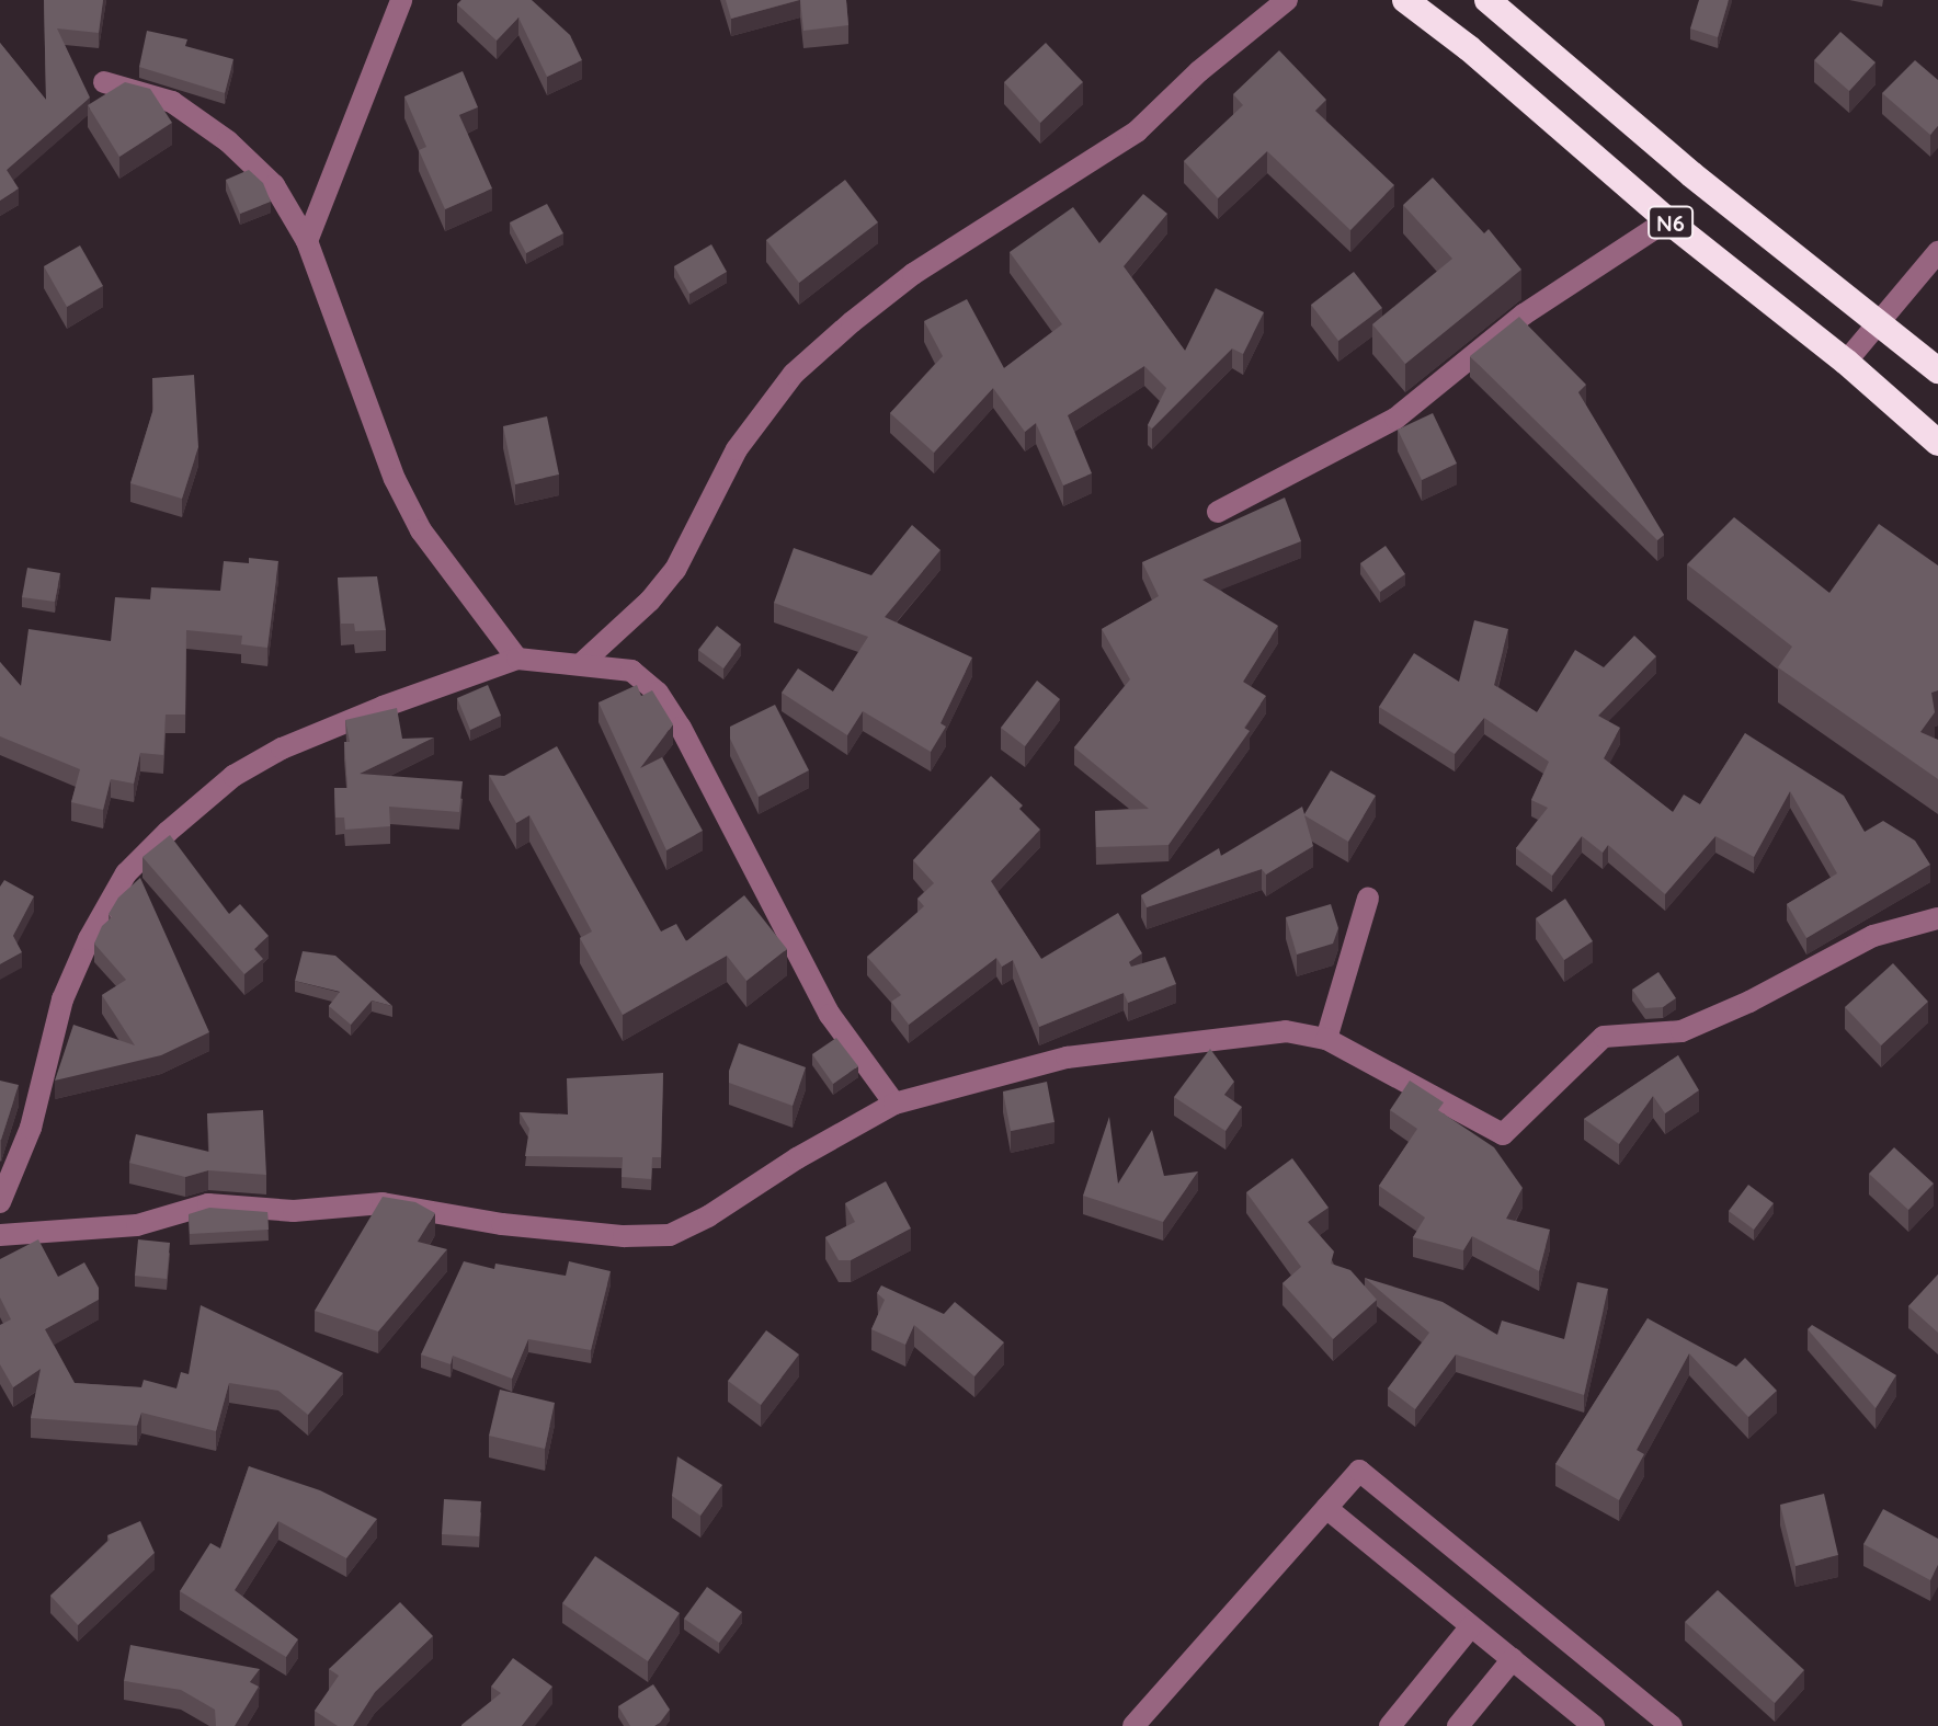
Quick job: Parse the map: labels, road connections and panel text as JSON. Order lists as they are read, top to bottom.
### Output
{
  "streets": {
    "highway": ["N6"]
  }
}
